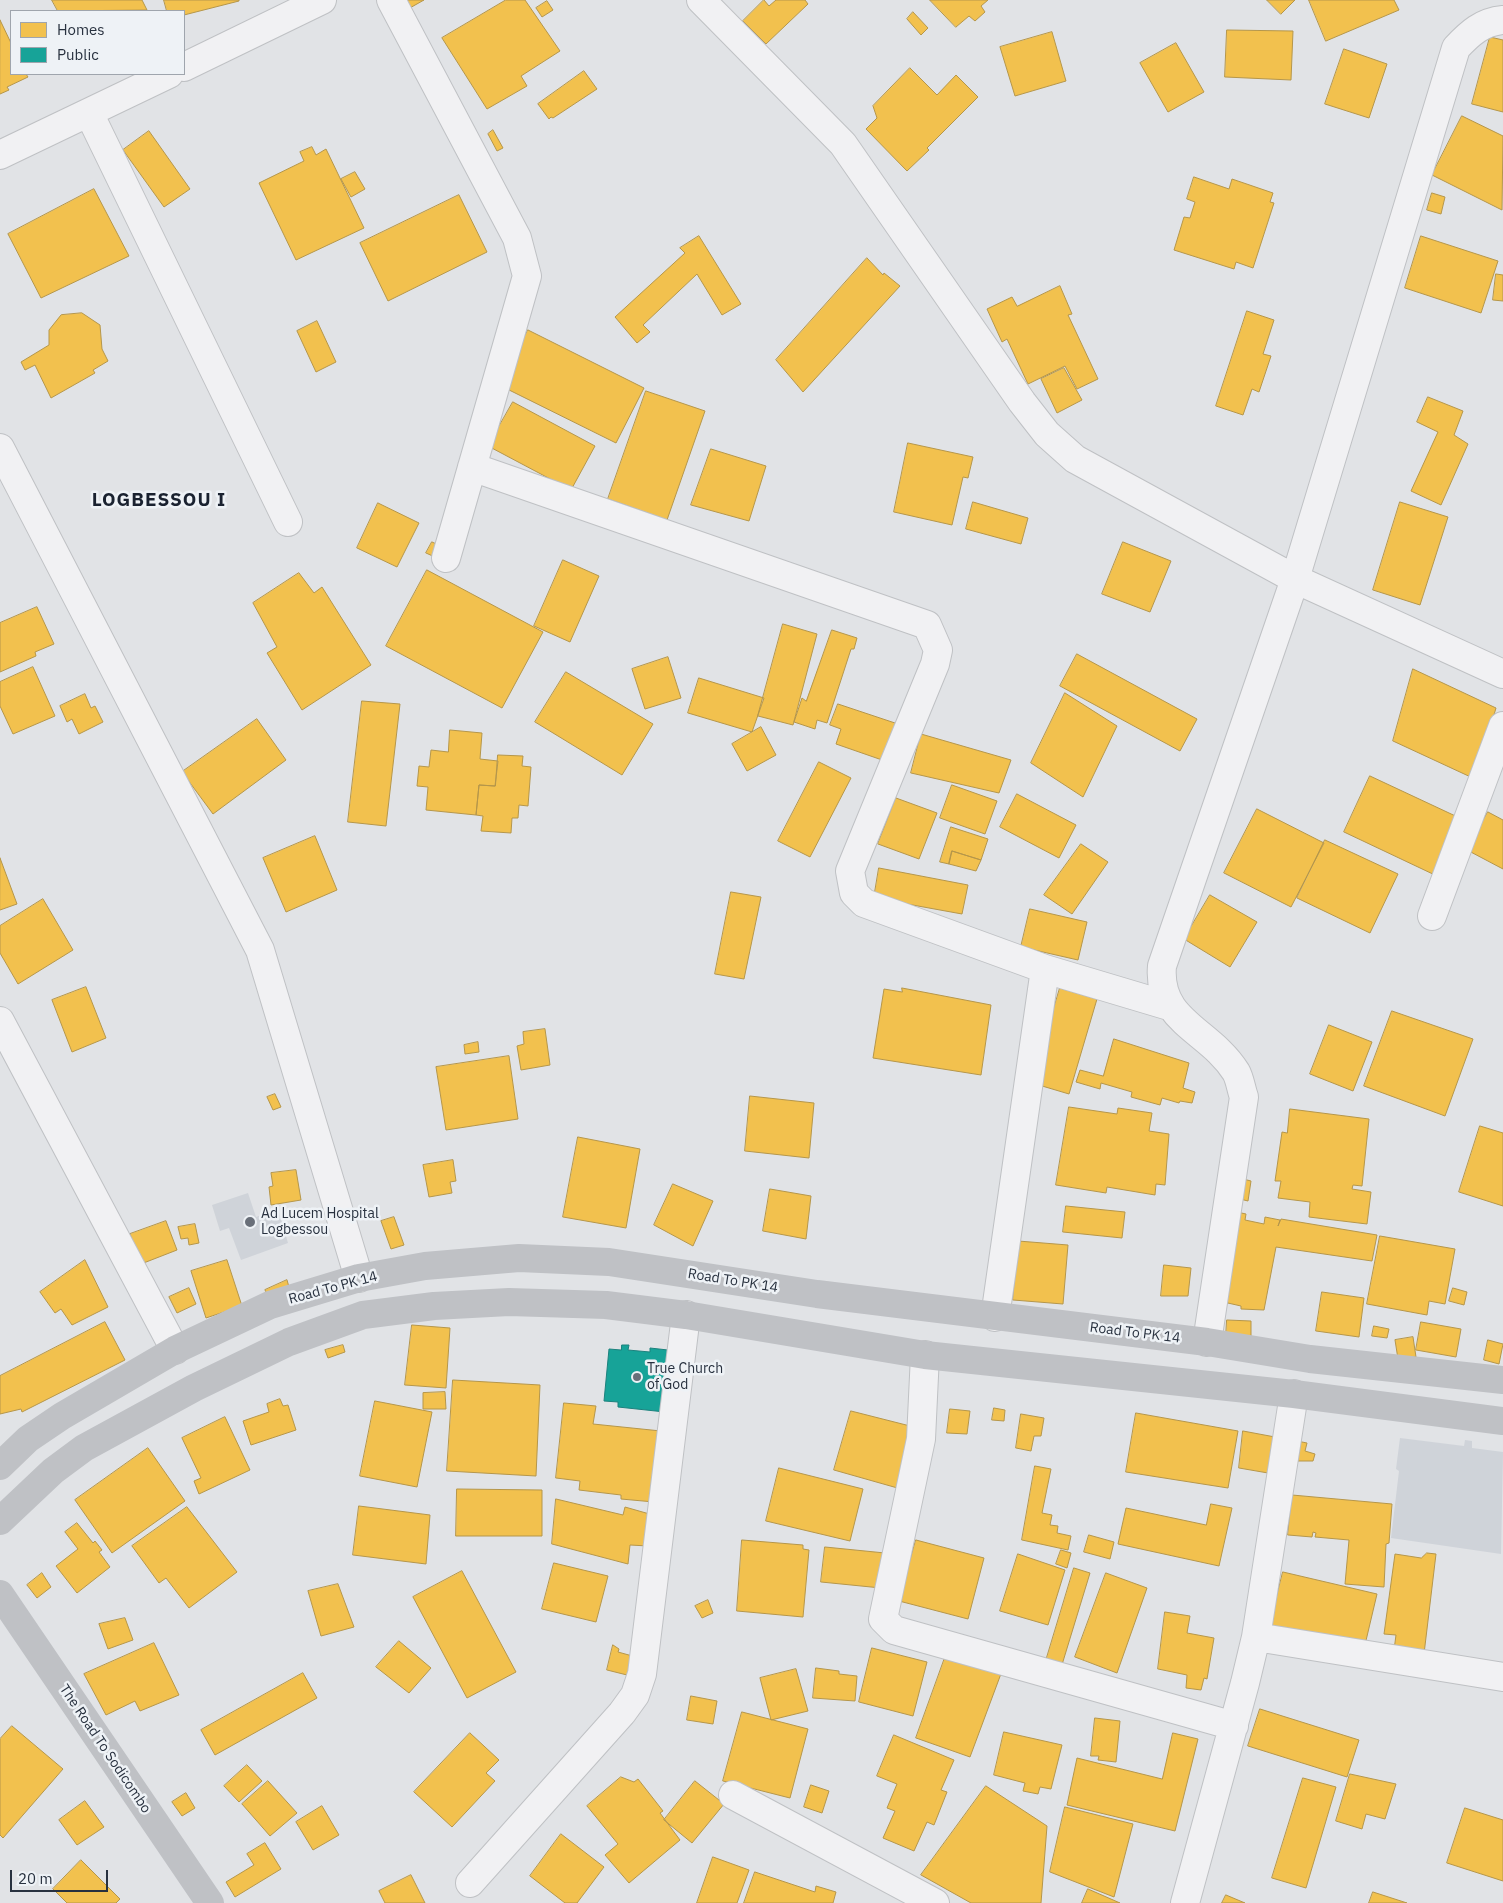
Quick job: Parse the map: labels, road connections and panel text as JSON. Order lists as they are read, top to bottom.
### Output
{
  "streets": {
    "main road": ["Road To PK 14", "The Road To Sodicombo"]
  },
  "districts": ["LOGBESSOU I"],
  "places": ["Ad Lucem Hospital Logbessou", "True Church of God"],
  "legend": ["Homes", "Public"],
  "scale_bar": "20 m"
}
